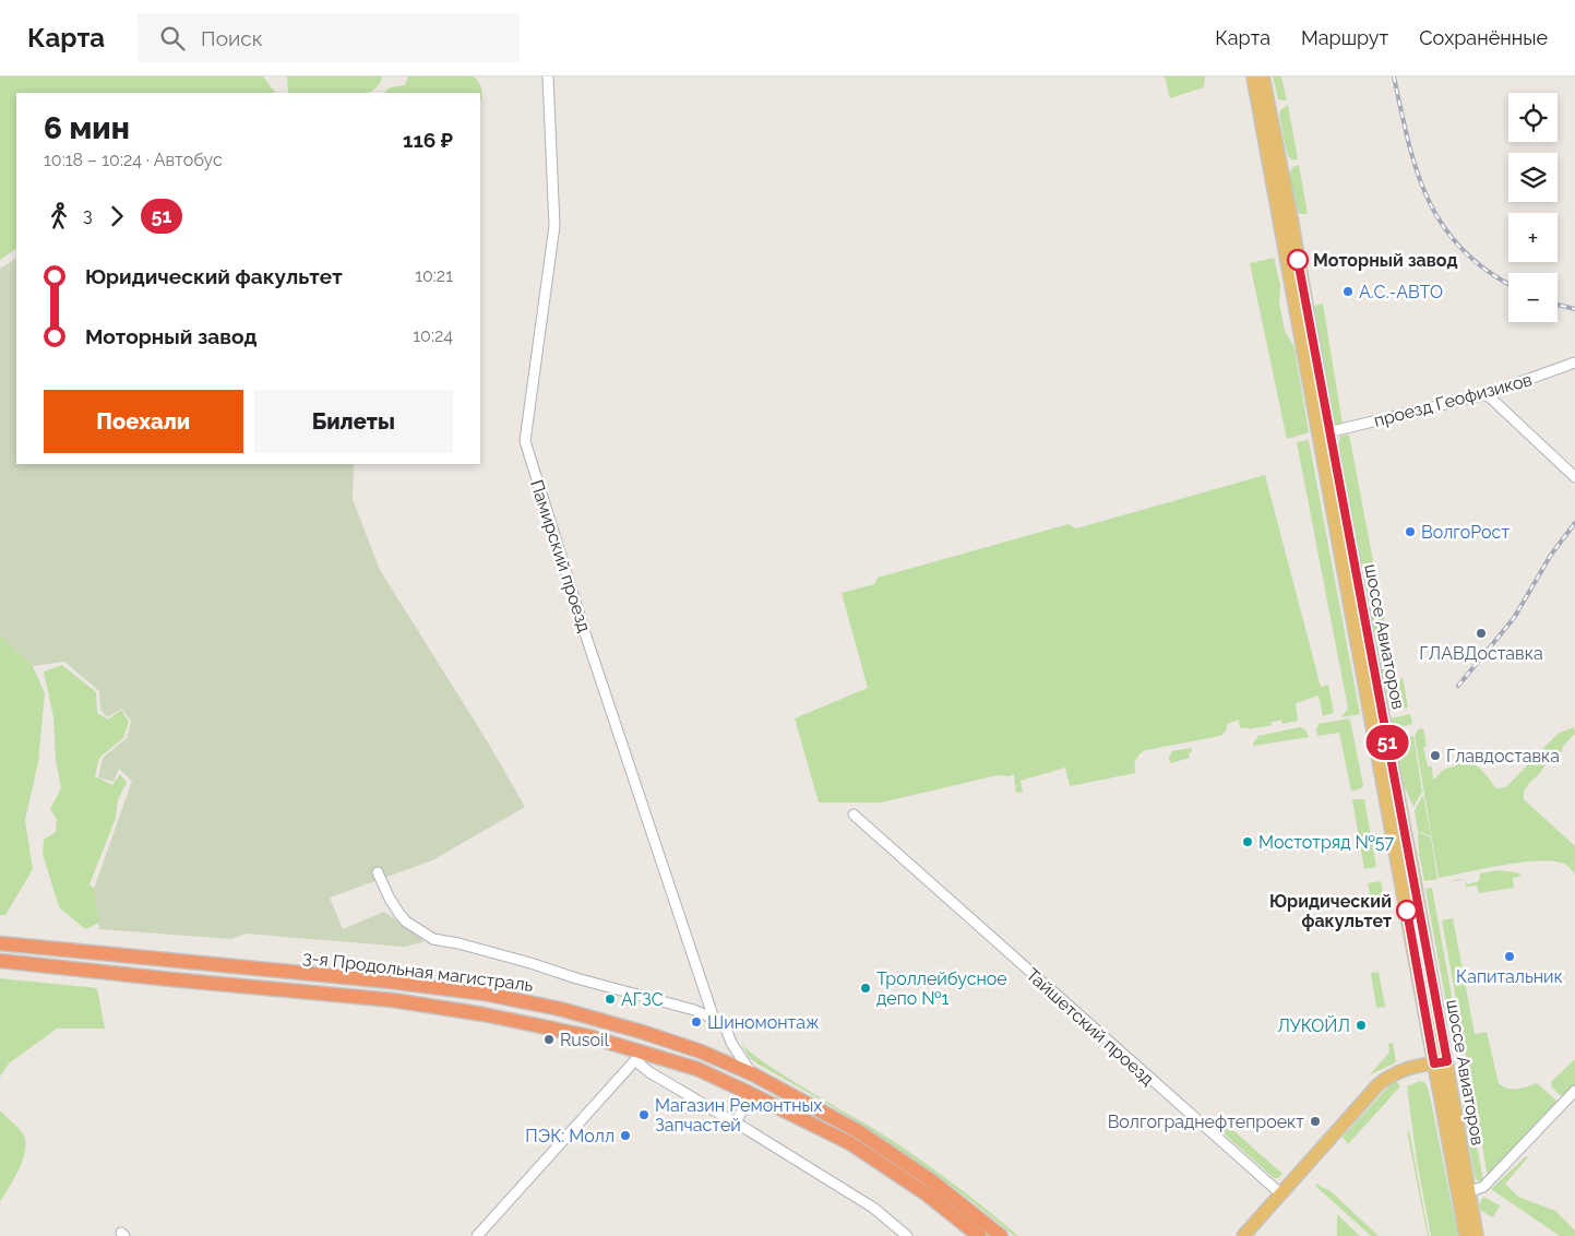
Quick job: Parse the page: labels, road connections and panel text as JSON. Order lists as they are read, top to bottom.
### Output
{
  "streets": {
    "highway": ["3-я Продольная магистраль"],
    "main road": ["шоссе Авиаторов"],
    "street": ["проезд Геофизиков", "Памирский проезд", "Тайшетский проезд"]
  },
  "crossings": [
    ["проезд Геофизиков", "шоссе Авиаторов"]
  ],
  "places": [
    "Моторный завод",
    "А.С.-АВТО",
    "ВолгоРост",
    "ГЛАВДоставка",
    "Главдоставка",
    "Мостотряд №57",
    "Юридический факультет",
    "Капитальник",
    "Троллейбусное депо №1",
    "АГЗС",
    "Шиномонтаж",
    "ЛУКОЙЛ",
    "Rusoil",
    "Магазин Ремонтных Запчастей",
    "Волгограднефтепроект",
    "ПЭК: Молл"
  ],
  "lines": ["bus line 51"],
  "page": {
    "header": "Карта",
    "search": "Поиск",
    "nav": ["Карта", "Маршрут", "Сохранённые"],
    "on_map": "51",
    "map_buttons": ["+", "−"],
    "heading": ["6 мин", "10:18 – 10:24 · Автобус", "116 ₽"],
    "legs": ["3", "51"],
    "list": [
      {
        "name": "Юридический факультет",
        "value": "10:21"
      },
      {
        "name": "Моторный завод",
        "value": "10:24"
      }
    ],
    "buttons": ["Поехали", "Билеты"]
  }
}
